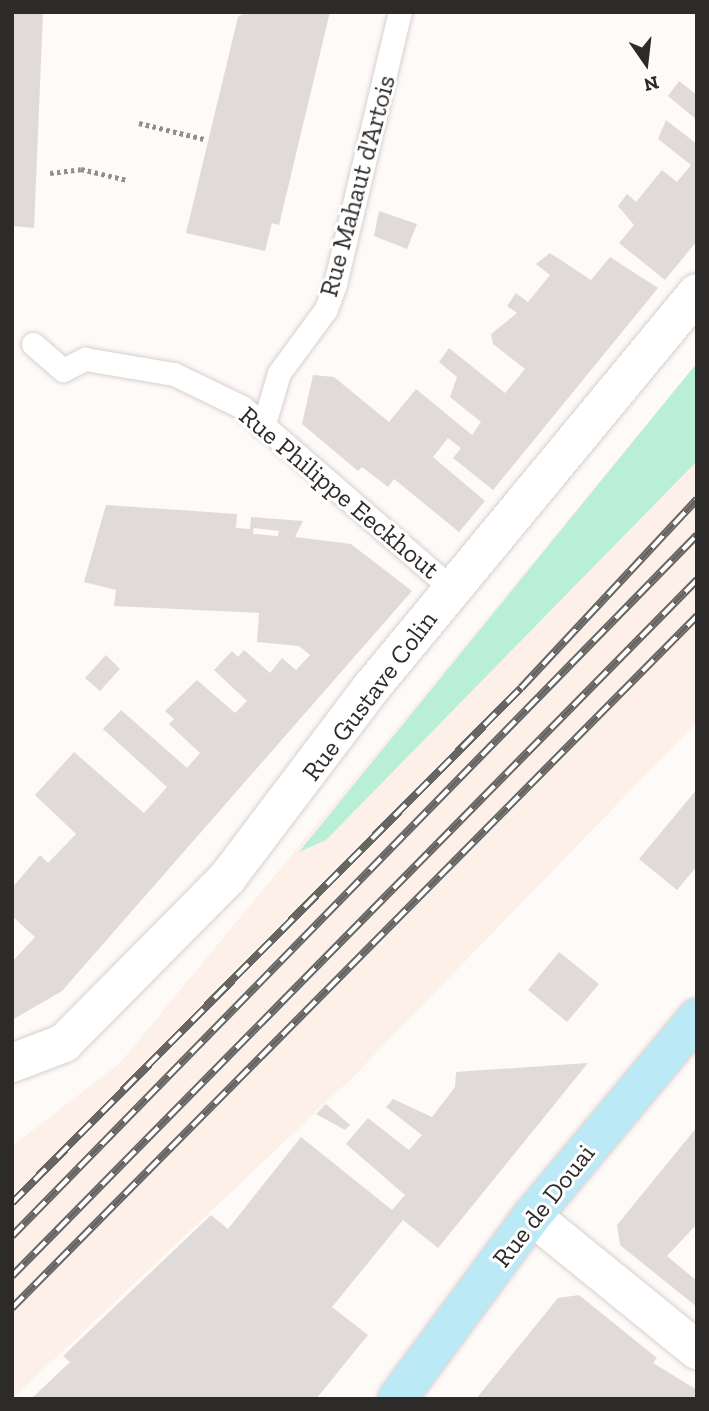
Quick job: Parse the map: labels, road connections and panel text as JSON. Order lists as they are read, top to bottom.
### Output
{
  "streets": {
    "street": ["Rue Gustave Colin", "Rue de Douai"],
    "lane": ["Rue Mahaut d'Artois", "Rue Philippe Eeckhout"]
  },
  "crossings": [
    ["Rue Mahaut d'Artois", "Rue Philippe Eeckhout"],
    ["Rue Philippe Eeckhout", "Rue Gustave Colin"]
  ],
  "north": "bottom"
}
